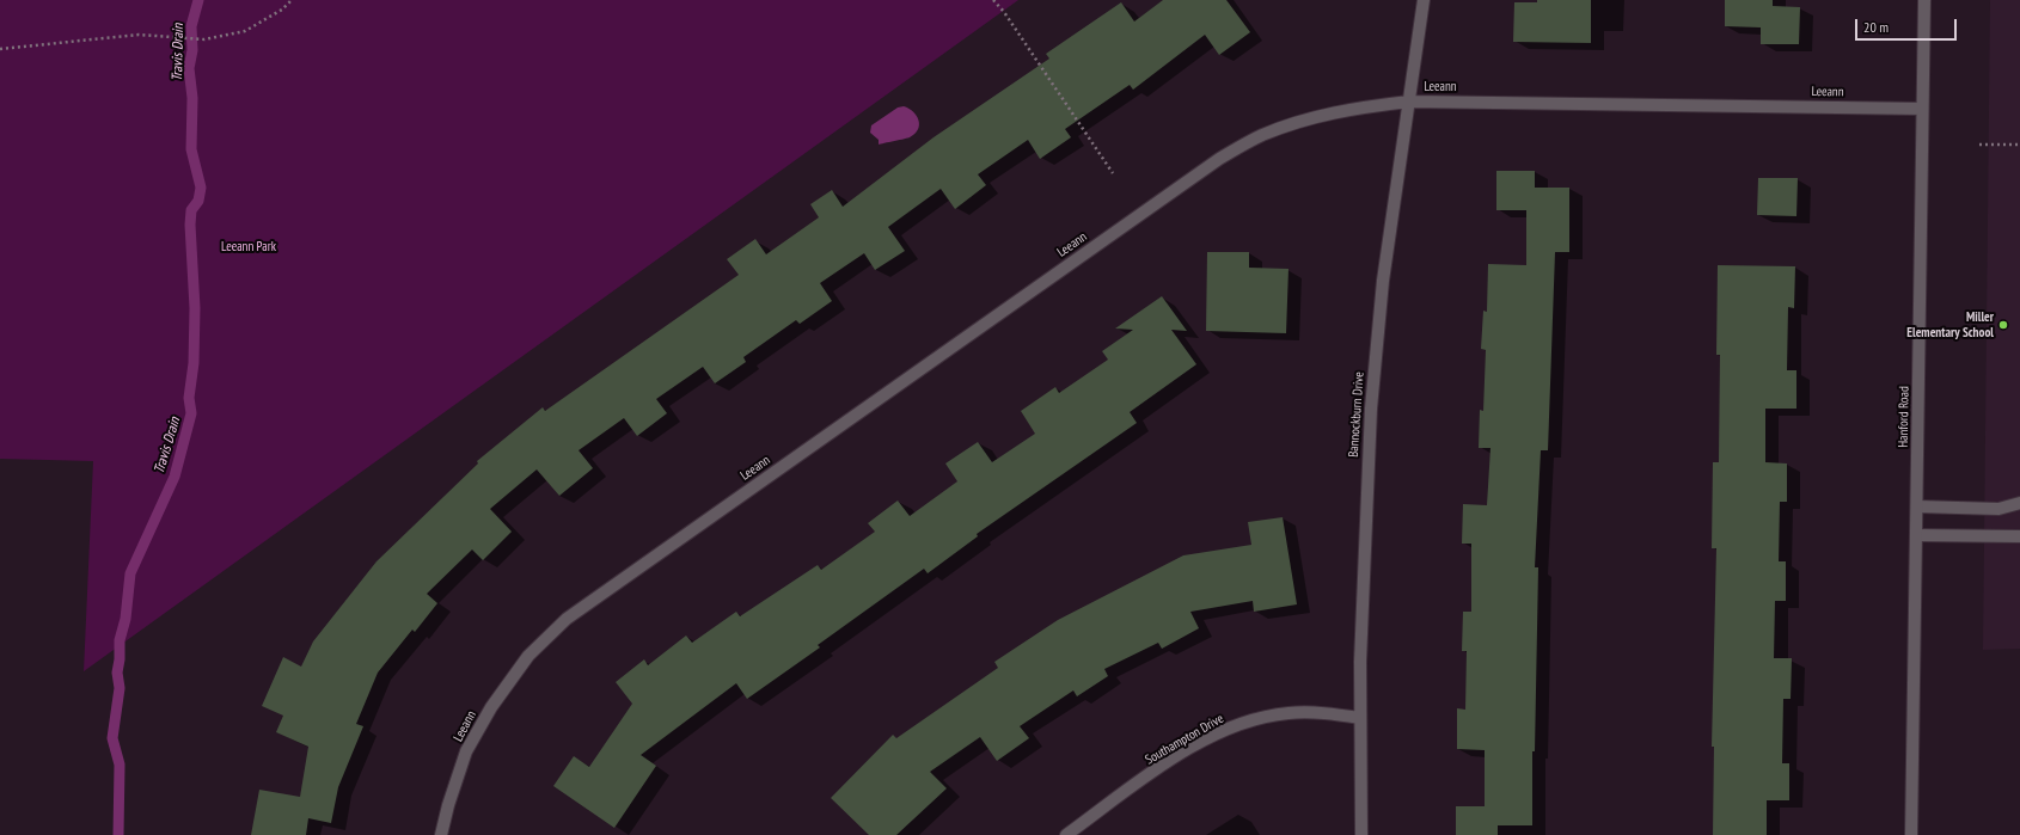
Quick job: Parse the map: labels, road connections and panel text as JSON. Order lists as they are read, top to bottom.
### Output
{
  "streets": {
    "street": [
      "Leeann",
      "Bannockburn Drive",
      "Hanford Road",
      "Southampton Drive"
    ]
  },
  "crossings": [
    ["Leeann", "Bannockburn Drive"],
    ["Leeann", "Hanford Road"],
    ["Bannockburn Drive", "Southampton Drive"]
  ],
  "water": ["Travis Drain"],
  "parks": ["Leeann Park"],
  "places": ["Miller Elementary School"],
  "scale_bar": "20 m"
}
